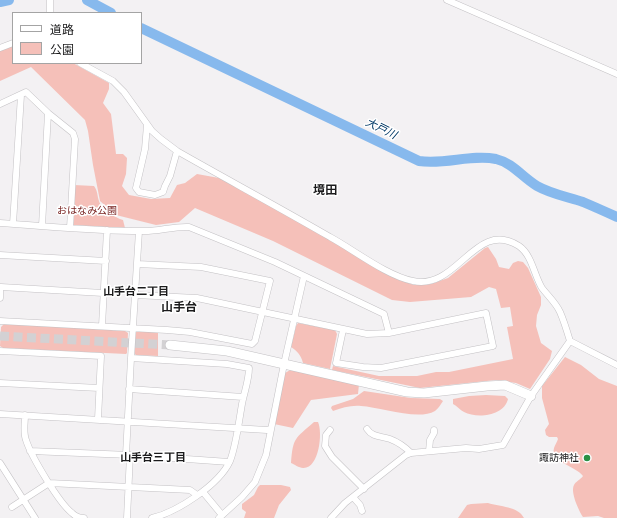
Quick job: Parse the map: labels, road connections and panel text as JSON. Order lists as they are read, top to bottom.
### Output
{
  "districts": [
    "境田",
    "山手台二丁目",
    "山手台",
    "山手台三丁目"
  ],
  "water": ["大戸川"],
  "parks": ["おはなみ公園"],
  "places": ["諏訪神社"],
  "legend": ["道路", "公園"]
}
